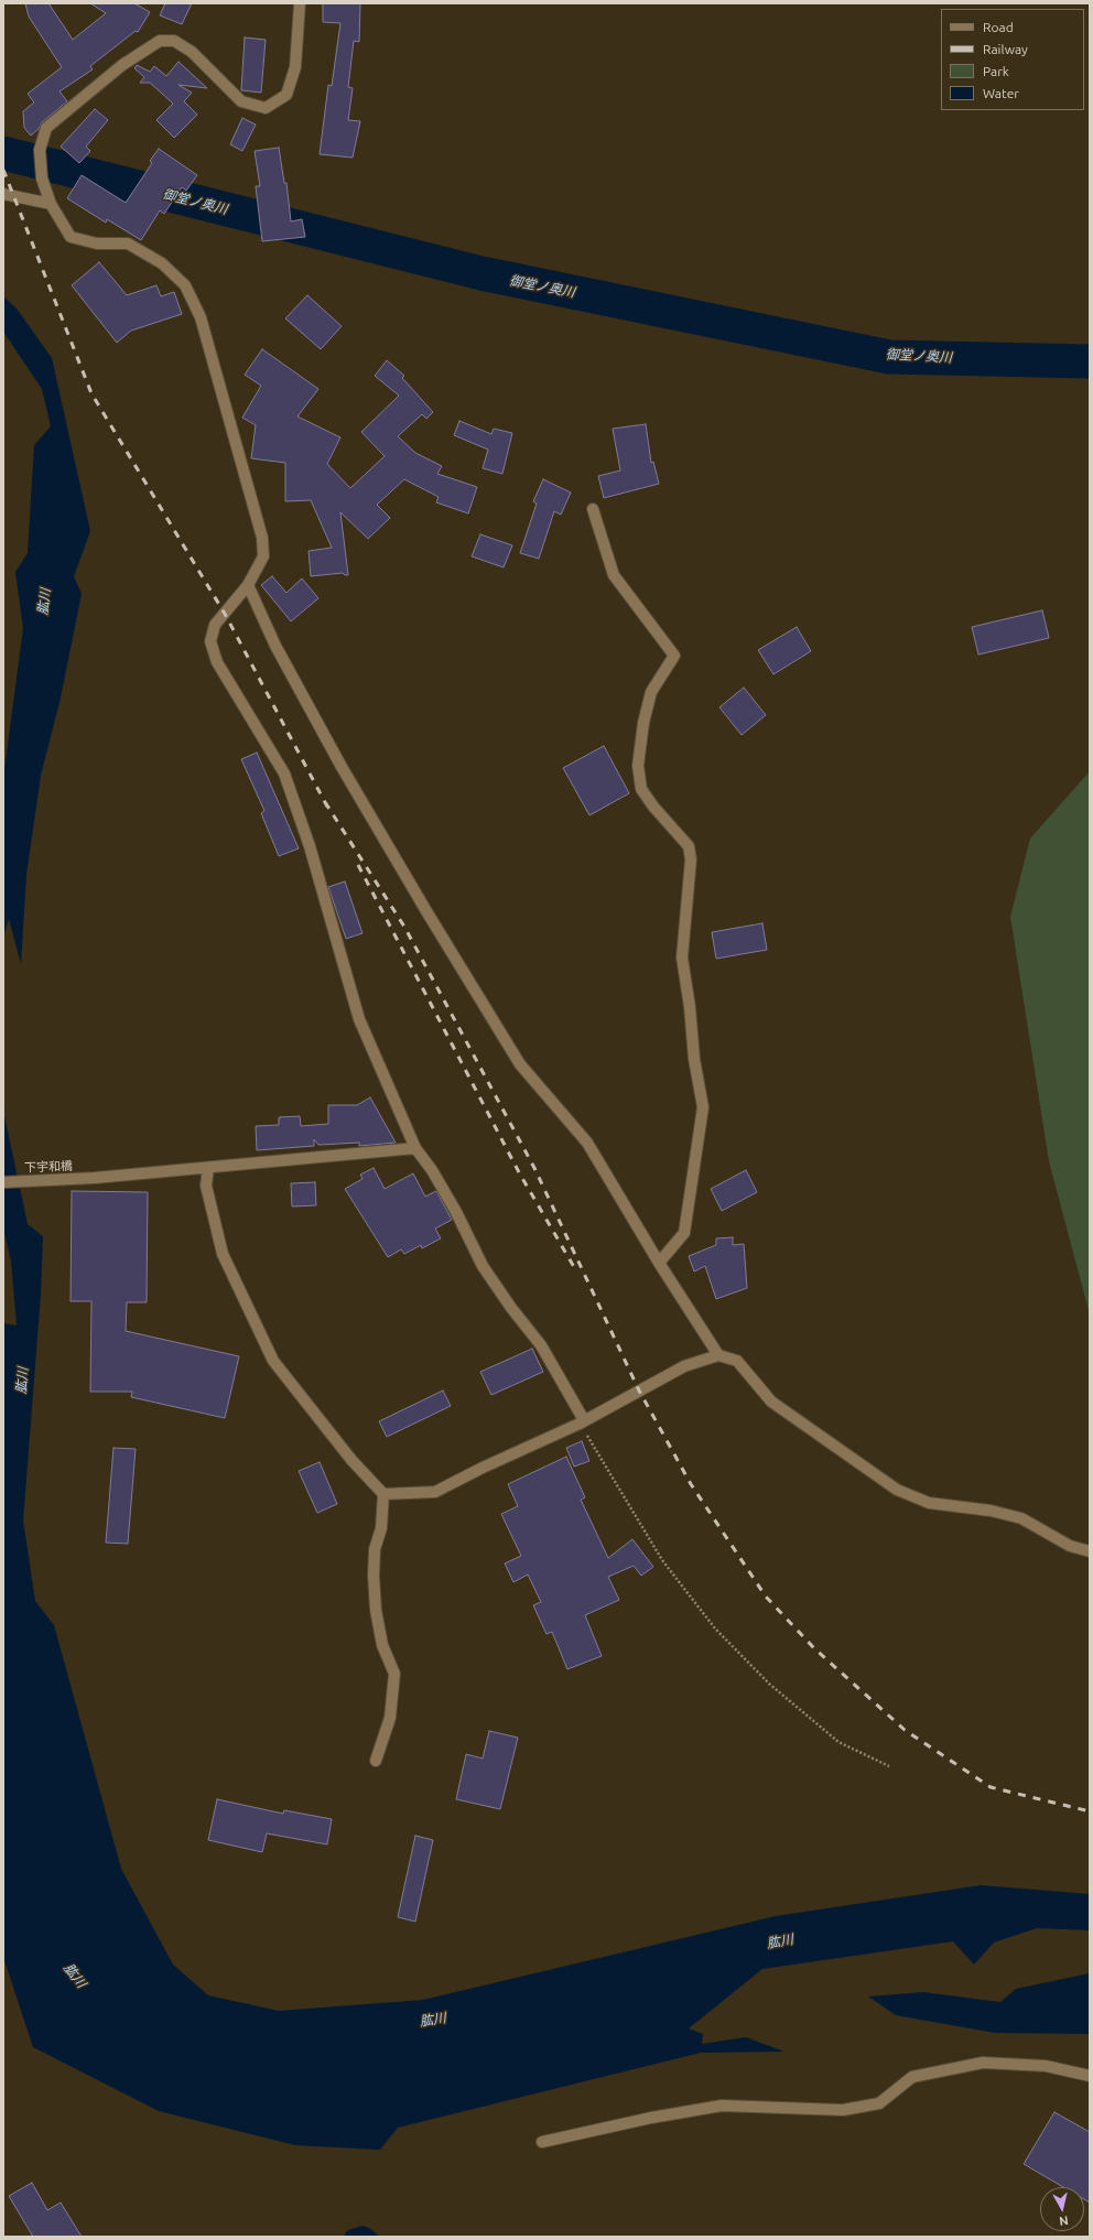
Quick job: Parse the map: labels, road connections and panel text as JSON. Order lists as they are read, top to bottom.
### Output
{
  "streets": {
    "street": ["下宇和橋"]
  },
  "water": ["御堂ノ奥川", "肱川"],
  "legend": [
    "Road",
    "Railway",
    "Park",
    "Water"
  ],
  "north": "bottom"
}
